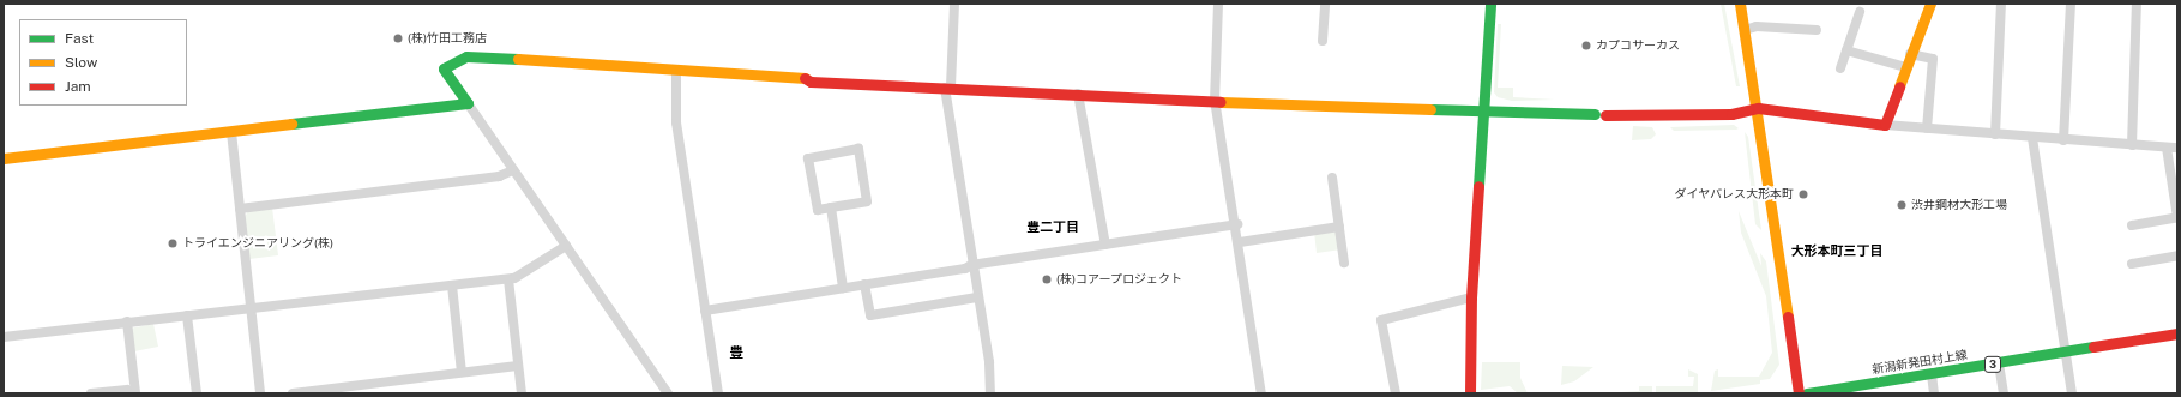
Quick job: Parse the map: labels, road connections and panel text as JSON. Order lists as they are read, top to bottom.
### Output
{
  "streets": {
    "street": ["新潟新発田村上線", "3"]
  },
  "districts": ["豊二丁目", "大形本町三丁目", "豊"],
  "places": [
    "(株)竹田工務店",
    "カプコサーカス",
    "ダイヤパレス大形本町",
    "渋井鋼材大形工場",
    "トライエンジニアリング(株)",
    "(株)コアープロジェクト"
  ],
  "legend": ["Fast", "Slow", "Jam"]
}
